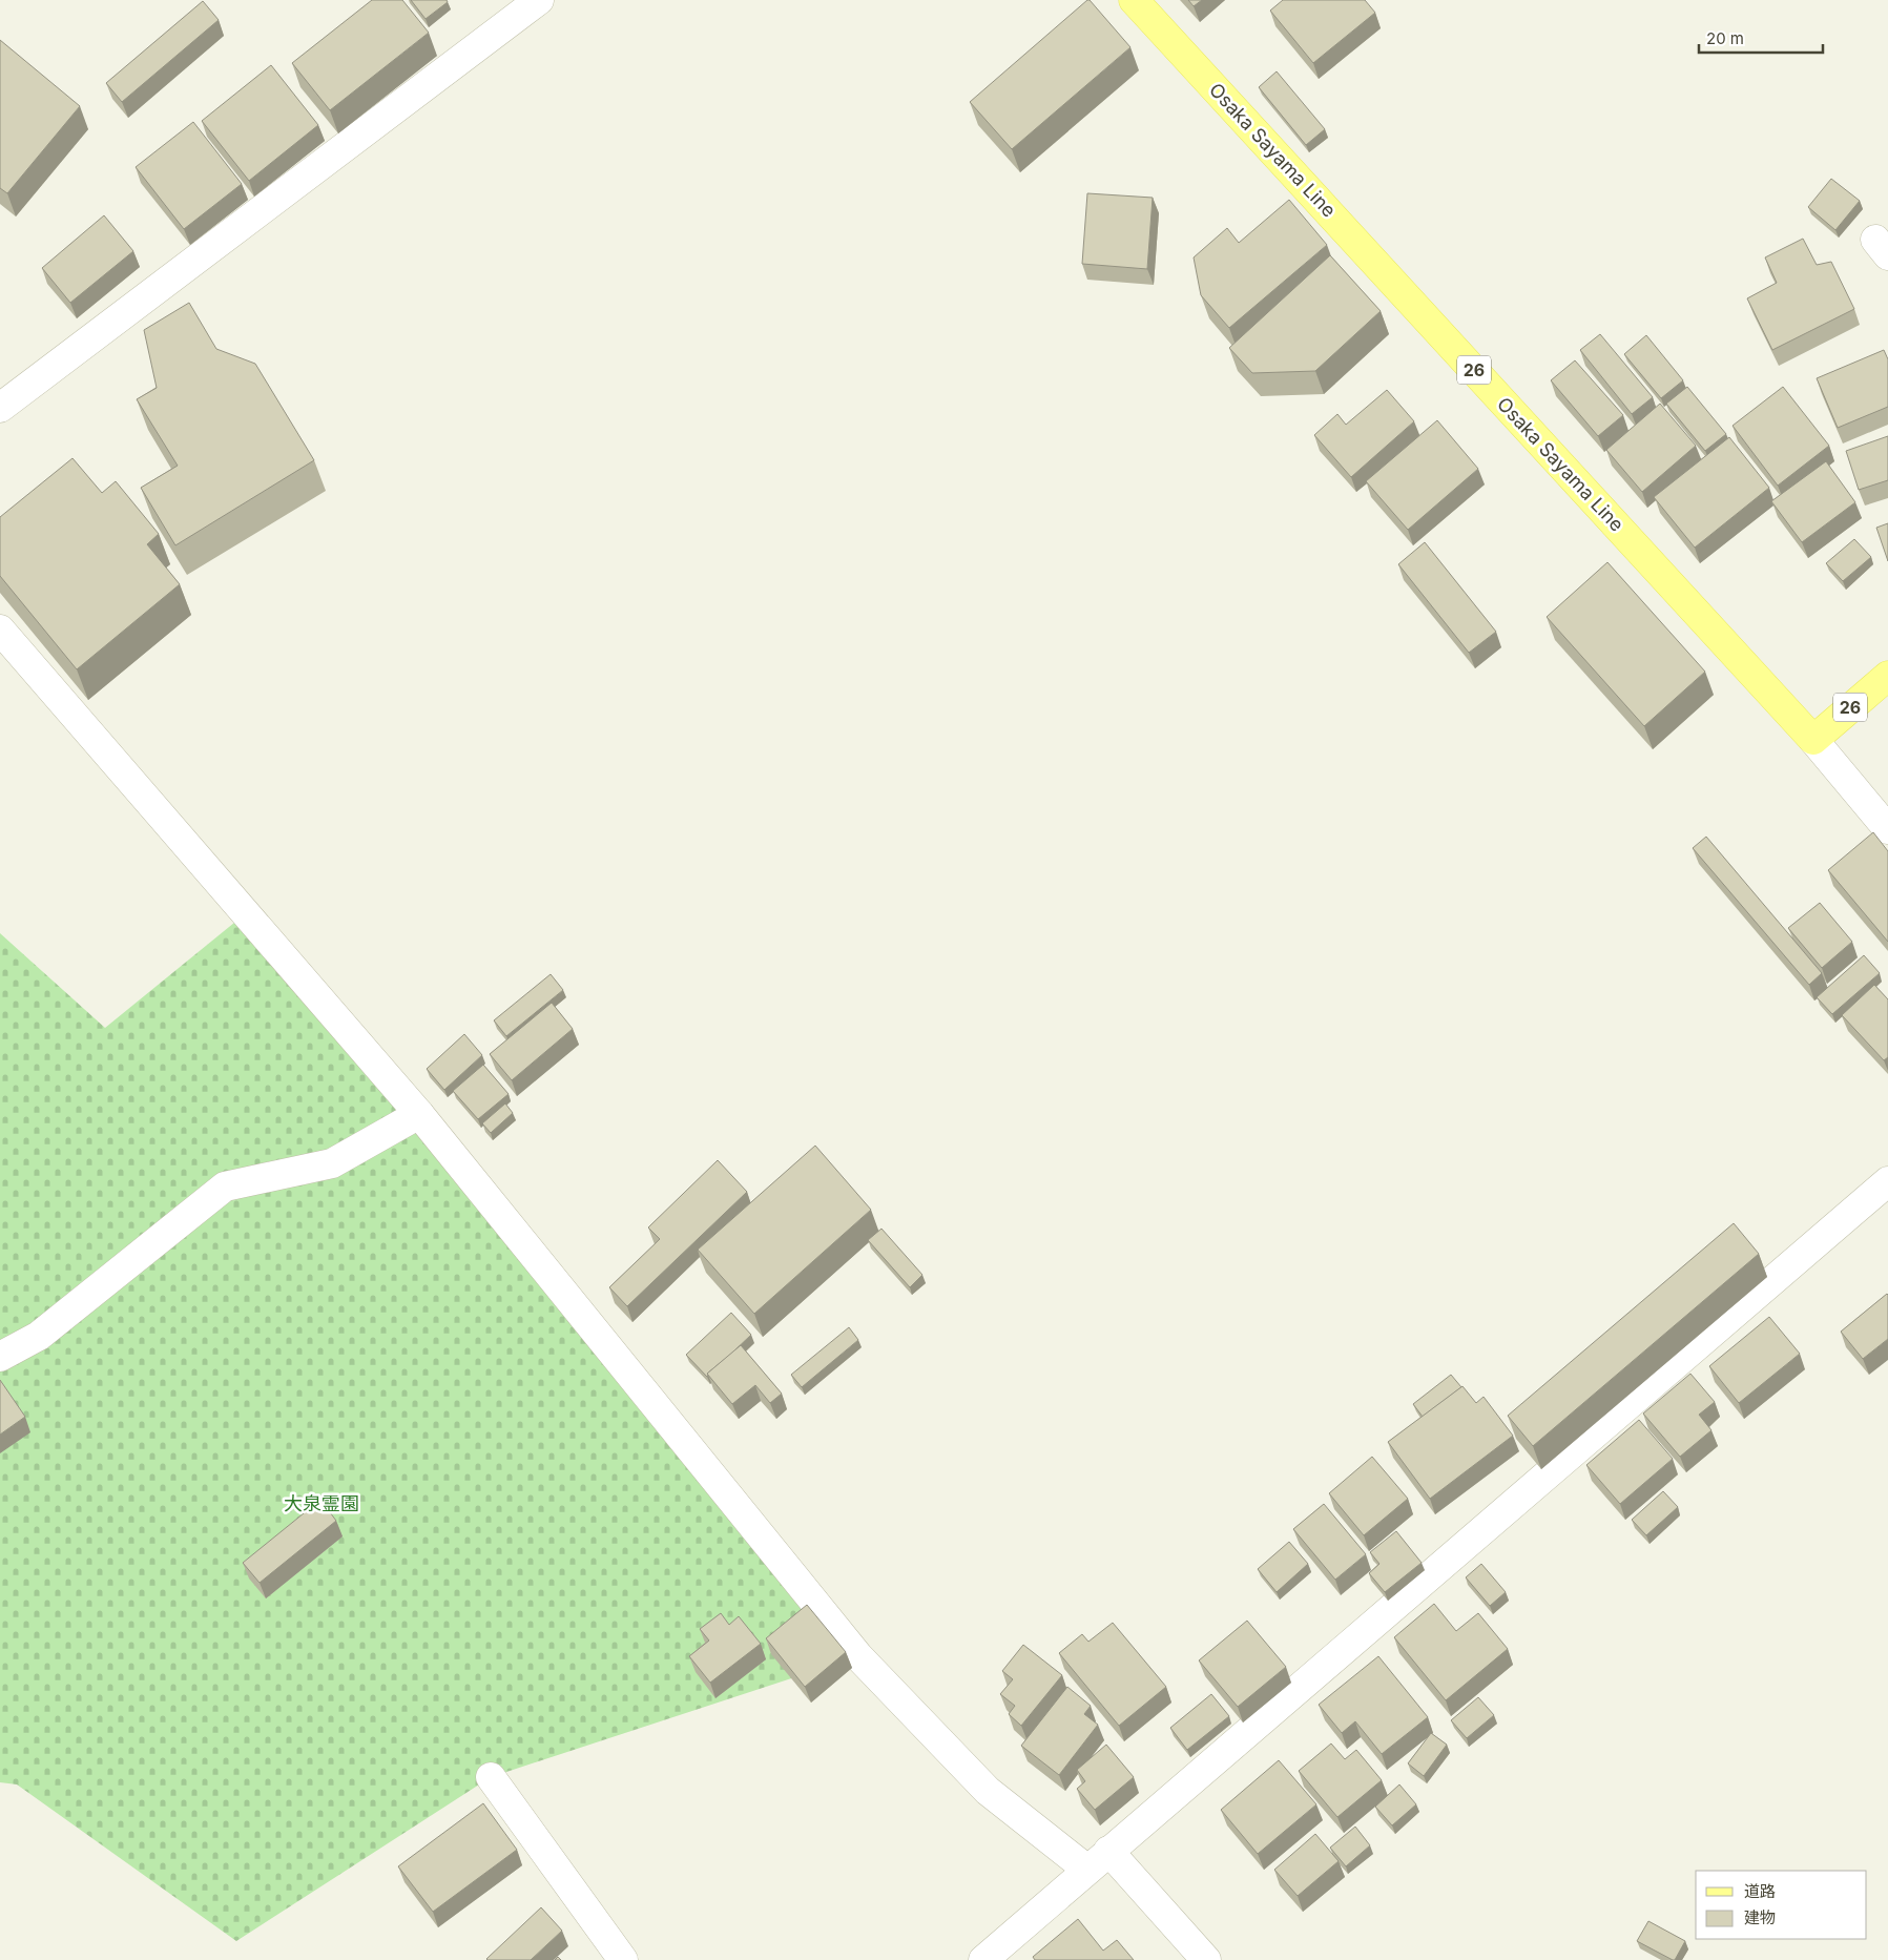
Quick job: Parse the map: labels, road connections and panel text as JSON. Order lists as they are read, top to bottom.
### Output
{
  "streets": {
    "main road": ["Osaka Sayama Line", "26"]
  },
  "crossings": [
    ["Osaka Sayama Line", "26"]
  ],
  "parks": ["大泉霊園"],
  "legend": ["道路", "建物"],
  "scale_bar": "20 m"
}
